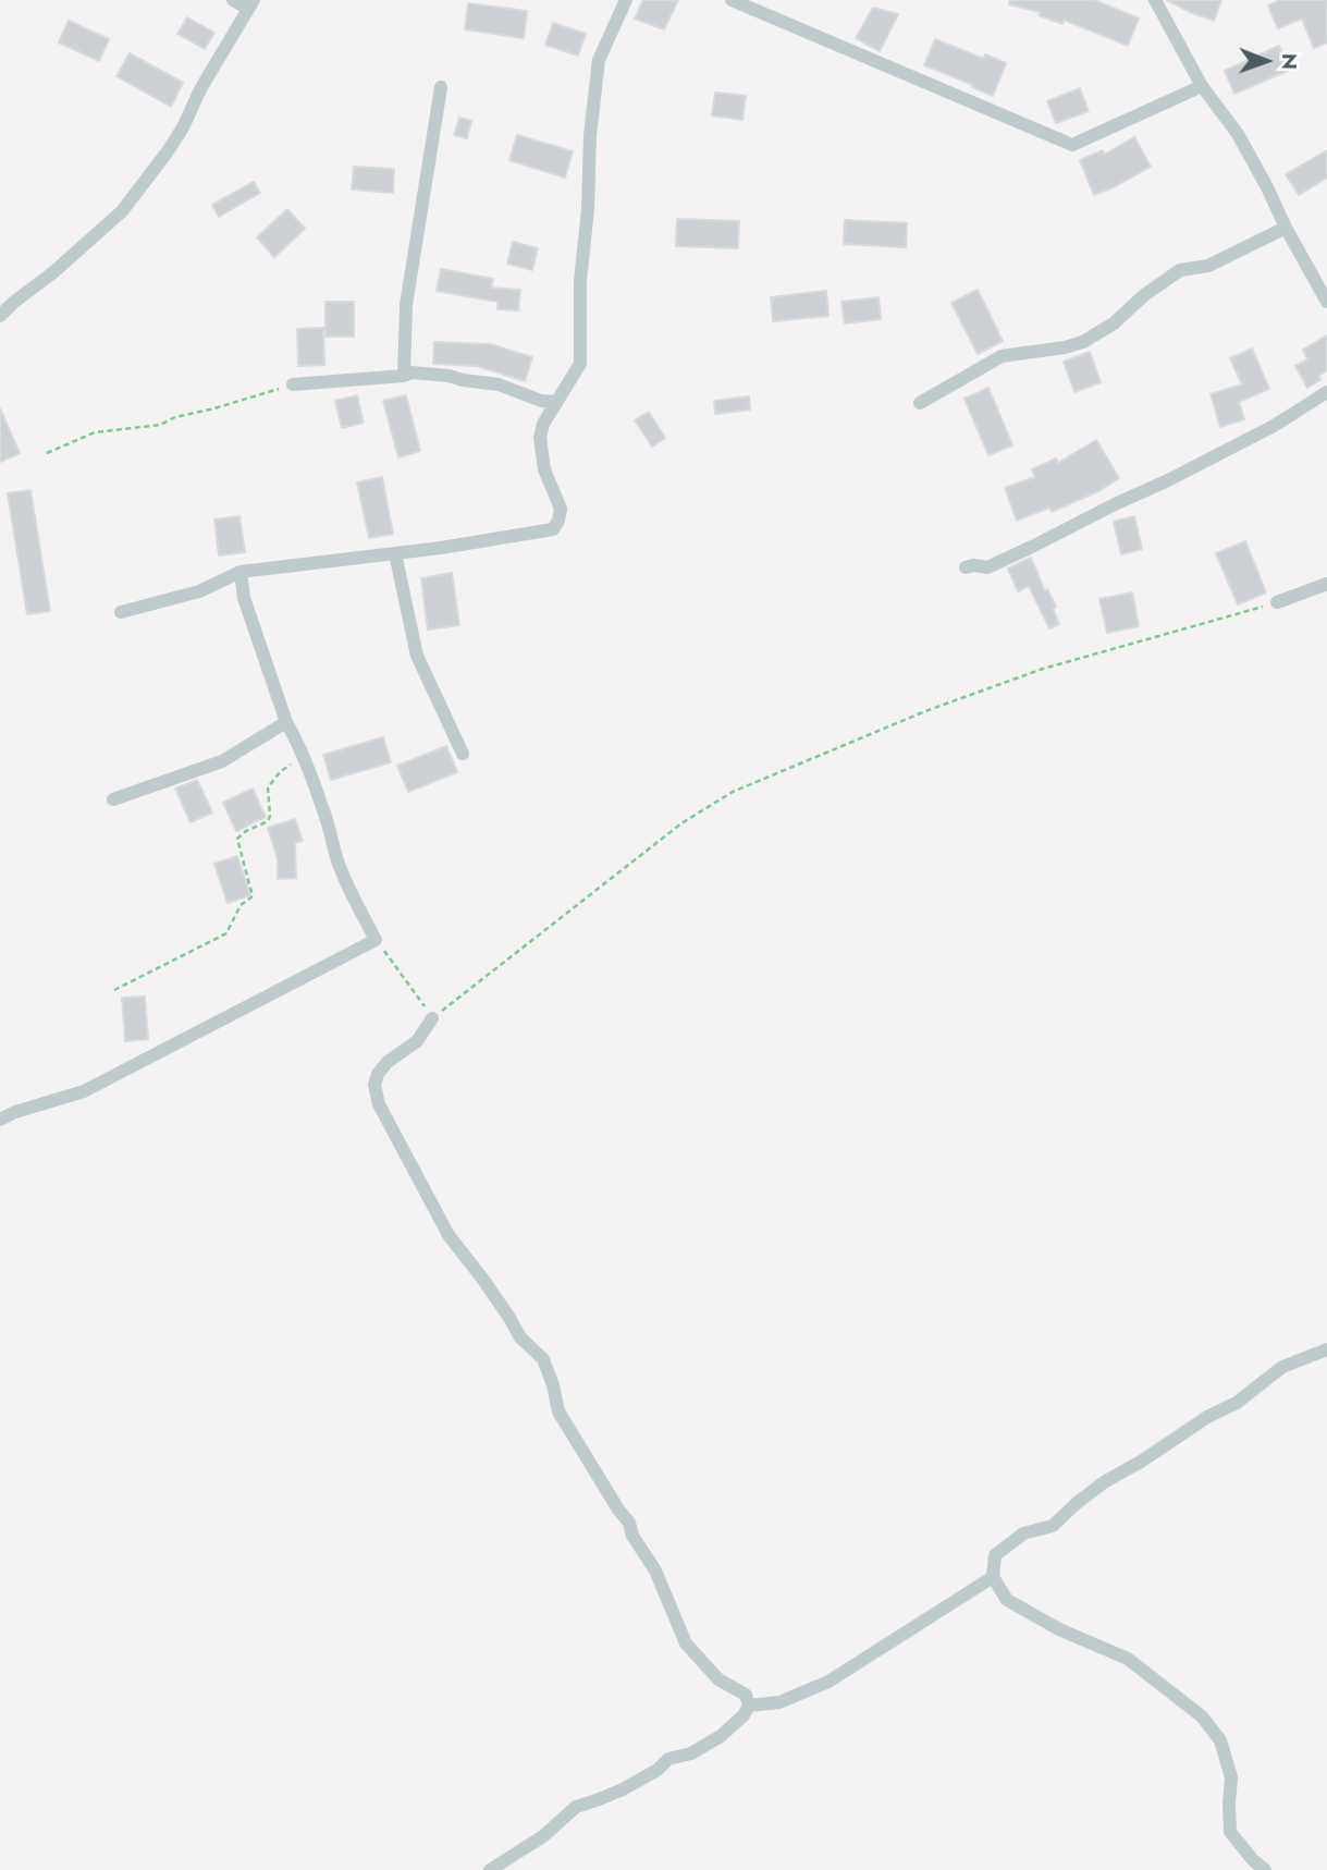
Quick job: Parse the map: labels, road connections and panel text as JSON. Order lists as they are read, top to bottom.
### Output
{
  "north": "right"
}
